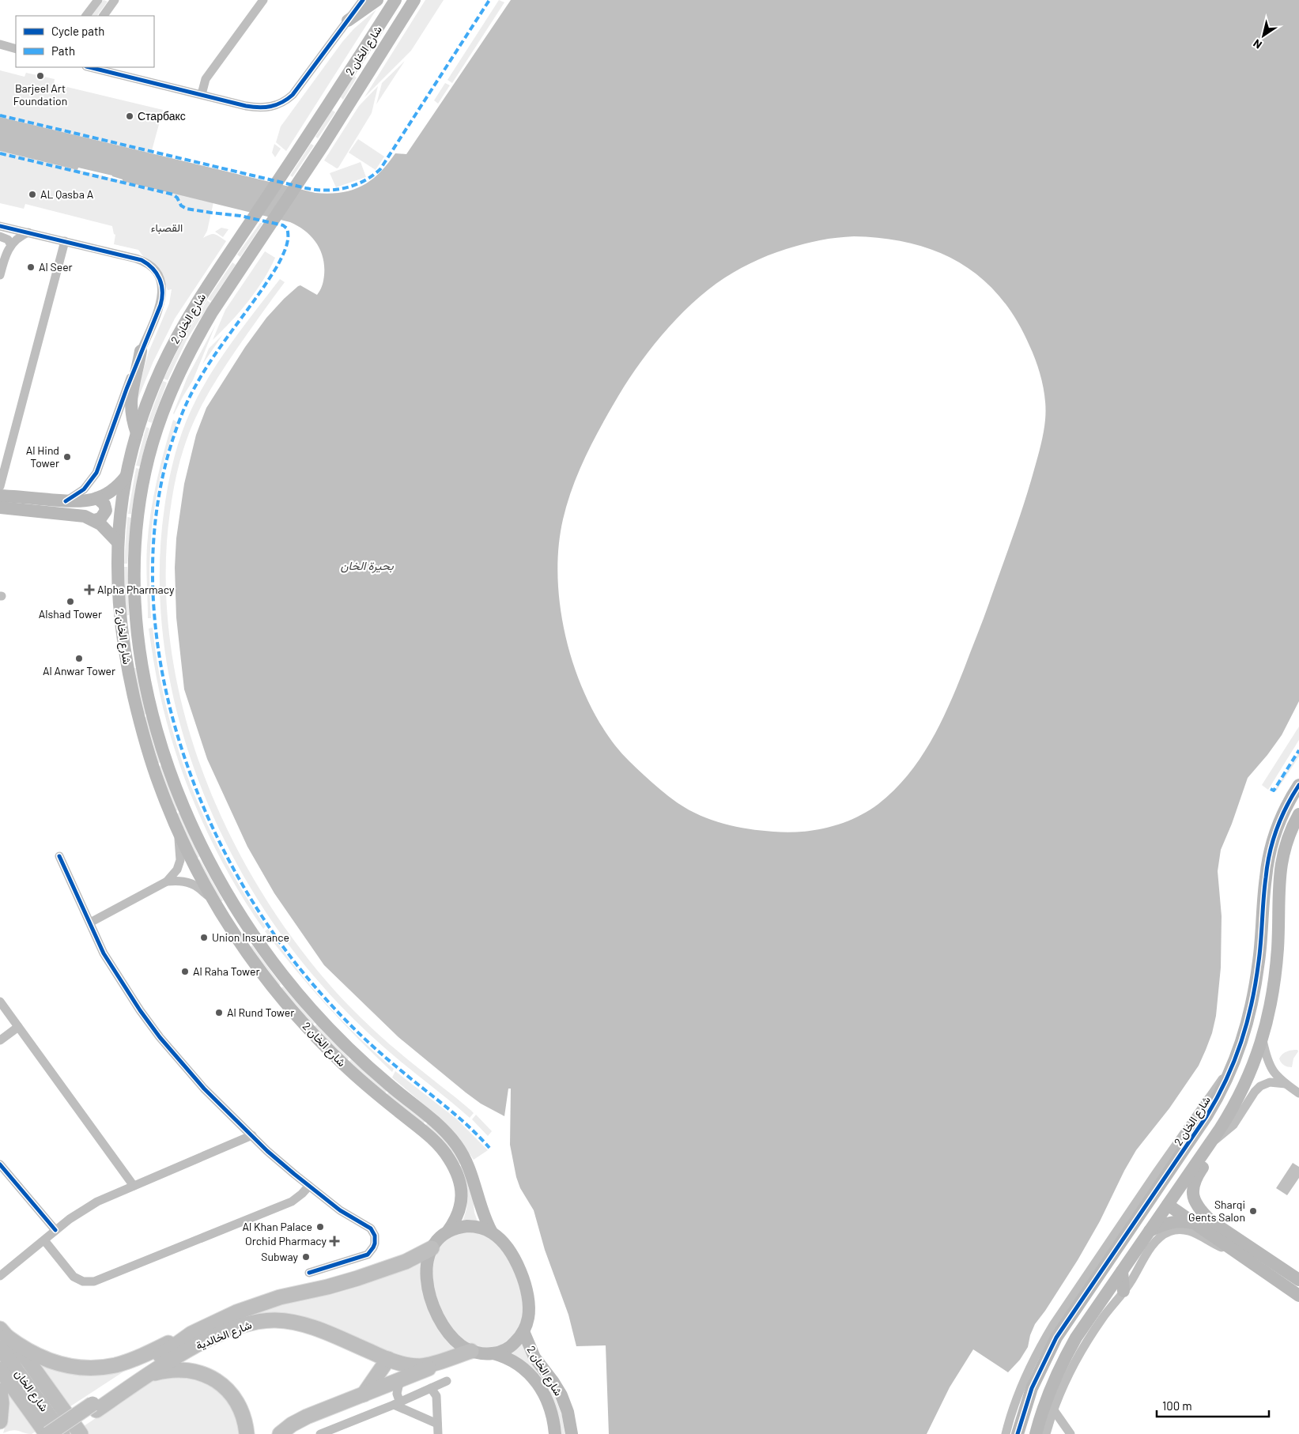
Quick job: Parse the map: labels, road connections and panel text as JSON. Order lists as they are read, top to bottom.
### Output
{
  "streets": {
    "main road": ["شارع الخان 2", "شارع الخالدية", "شارع الخان"]
  },
  "crossings": [
    ["شارع الخان 2", "شارع الخالدية"],
    ["شارع الخالدية", "شارع الخان"]
  ],
  "water": ["بحيرة الخان"],
  "parks": ["القصباء"],
  "places": {
    "other": [
      "Barjeel Art Foundation",
      "Старбакс",
      "AL Qasba A",
      "Al Seer",
      "Al Hind Tower",
      "Alshad Tower",
      "Al Anwar Tower",
      "Union Insurance",
      "Al Raha Tower",
      "Al Rund Tower",
      "Sharqi Gents Salon",
      "Al Khan Palace",
      "Subway"
    ],
    "health": ["Alpha Pharmacy", "Orchid Pharmacy"]
  },
  "legend": ["Cycle path", "Path"],
  "scale_bar": "100 m",
  "north": "bottom left"
}
